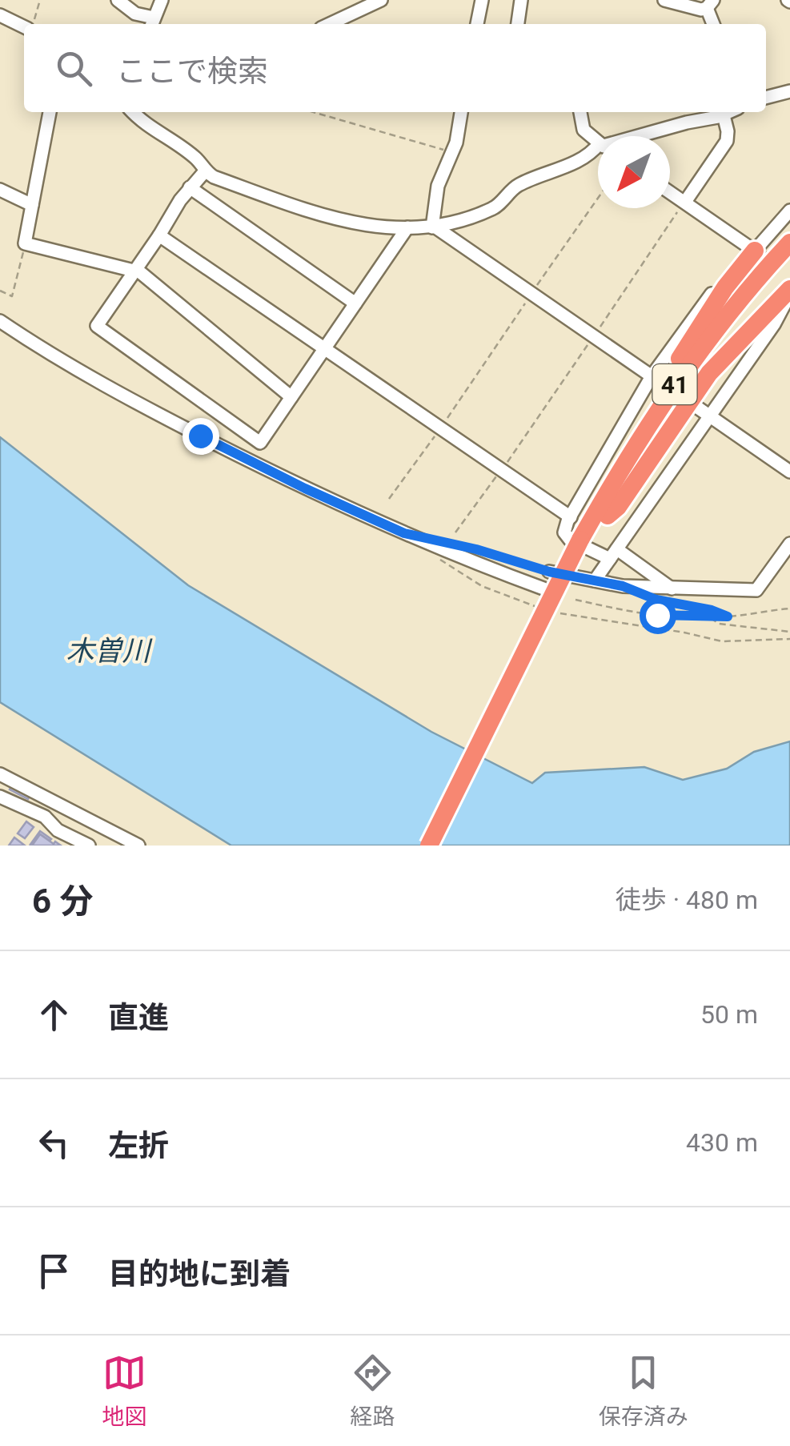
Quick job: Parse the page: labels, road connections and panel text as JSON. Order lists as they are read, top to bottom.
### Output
{
  "streets": {
    "highway": ["41"]
  },
  "water": ["木曽川"],
  "north": "bottom left",
  "page": {
    "search": "ここで検索",
    "heading": ["6 分", "徒歩 · 480 m"],
    "list": [
      ["直進", "50 m"],
      ["左折", "430 m"],
      "目的地に到着"
    ],
    "nav": ["地図", "経路", "保存済み"]
  }
}
